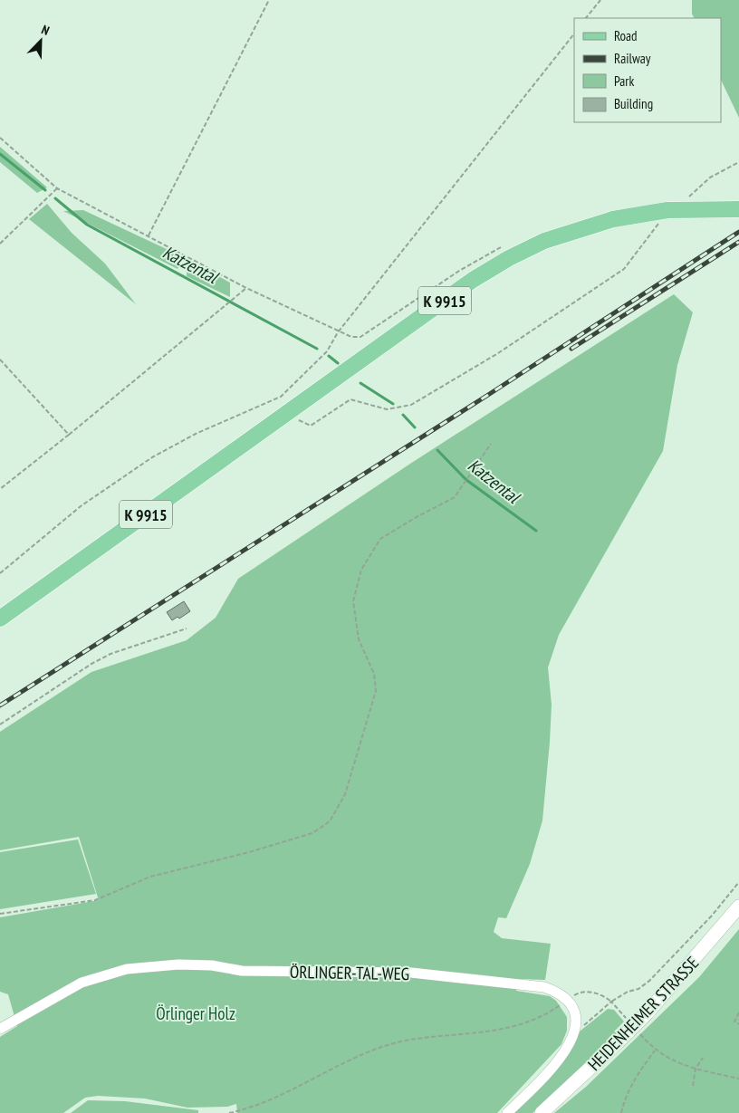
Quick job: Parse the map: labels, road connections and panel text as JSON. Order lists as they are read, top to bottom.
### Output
{
  "streets": {
    "main road": ["K 9915", "HEIDENHEIMER STRASSE"],
    "street": ["ÖRLINGER-TAL-WEG"]
  },
  "water": ["Katzental"],
  "parks": ["Örlinger Holz"],
  "legend": [
    "Road",
    "Railway",
    "Park",
    "Building"
  ],
  "north": "top right"
}
